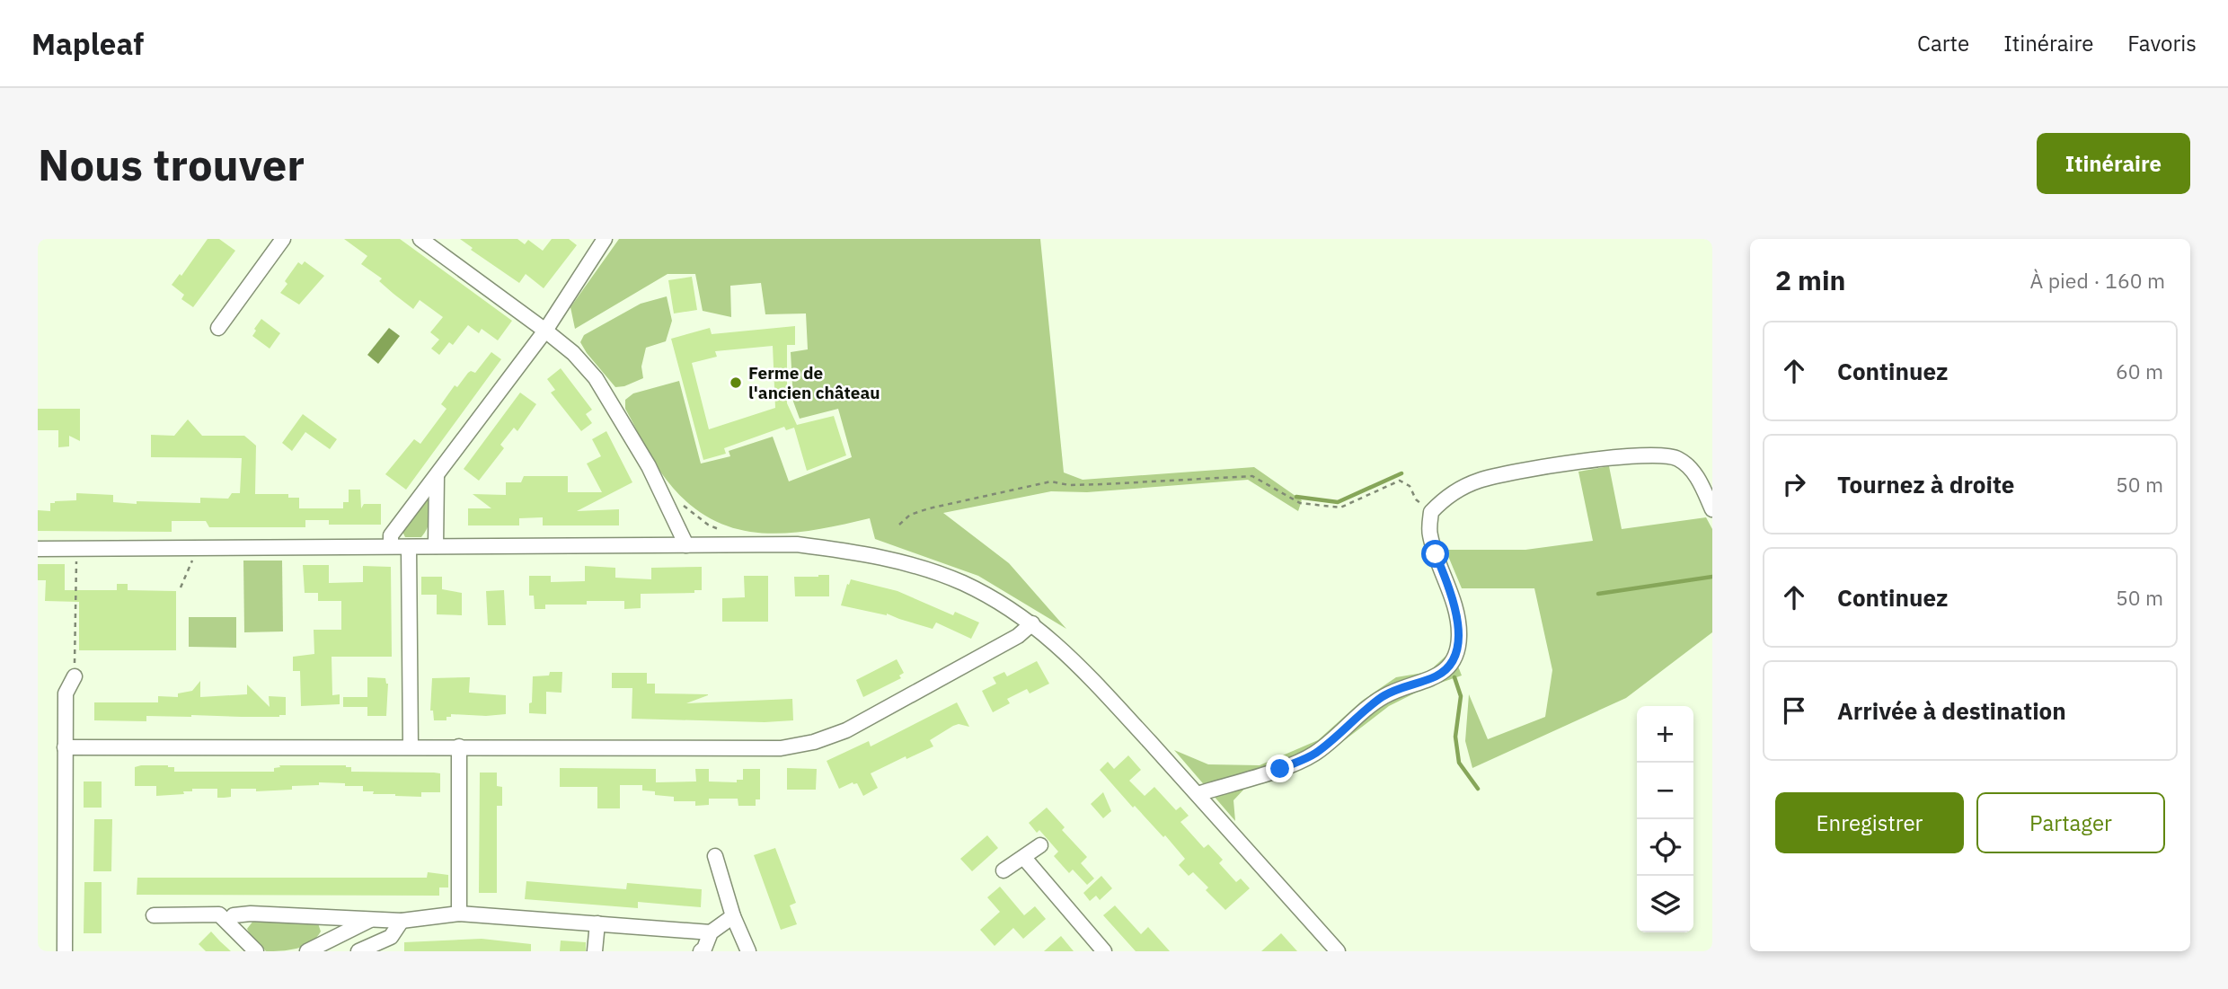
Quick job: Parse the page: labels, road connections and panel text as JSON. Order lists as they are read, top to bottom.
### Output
{
  "places": ["Ferme de l'ancien château"],
  "page": {
    "header": "Mapleaf",
    "nav": ["Carte", "Itinéraire", "Favoris"],
    "buttons": [
      "Itinéraire",
      ["Enregistrer", "Partager"]
    ],
    "title": "Nous trouver",
    "heading": ["2 min", "À pied · 160 m"],
    "list": [
      ["Continuez", "60 m"],
      ["Tournez à droite", "50 m"],
      ["Continuez", "50 m"],
      "Arrivée à destination"
    ],
    "map_buttons": ["+", "−"]
  }
}
